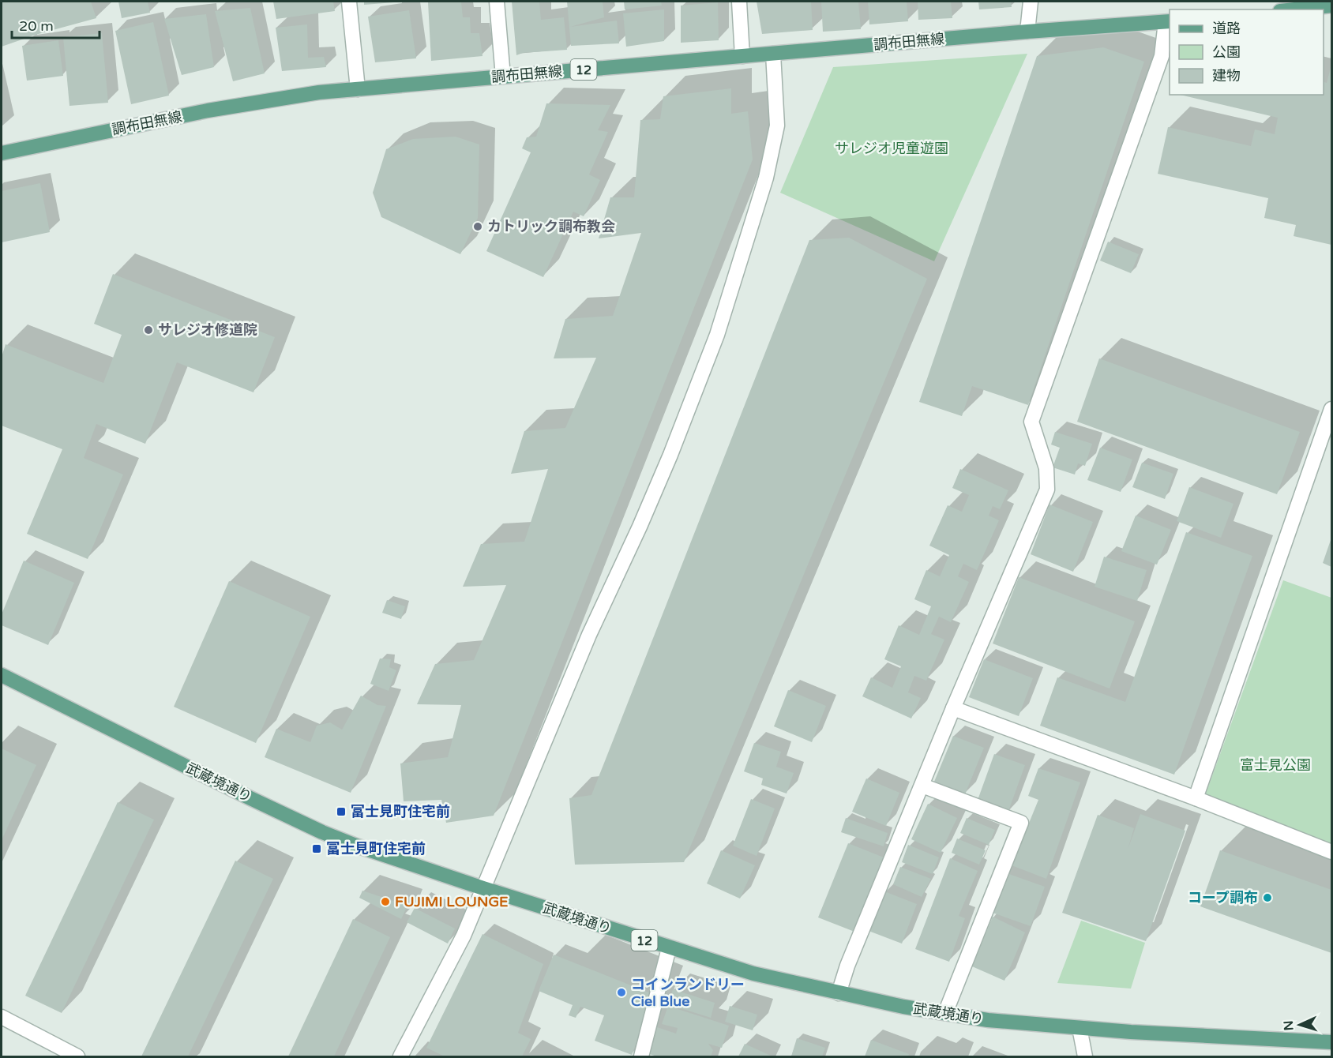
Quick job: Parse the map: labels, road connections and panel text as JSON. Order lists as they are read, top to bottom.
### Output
{
  "streets": {
    "main road": ["調布田無線", "12", "武蔵境通り"]
  },
  "parks": ["サレジオ児童遊園", "富士見公園"],
  "places": {
    "other": [
      "カトリック調布教会",
      "サレジオ修道院",
      "コープ調布",
      "FUJIMI LOUNGE",
      "コインランドリー Ciel Blue"
    ],
    "transit": ["富士見町住宅前", "冨士見町住宅前"]
  },
  "legend": ["道路", "公園", "建物"],
  "scale_bar": "20 m",
  "north": "left"
}
